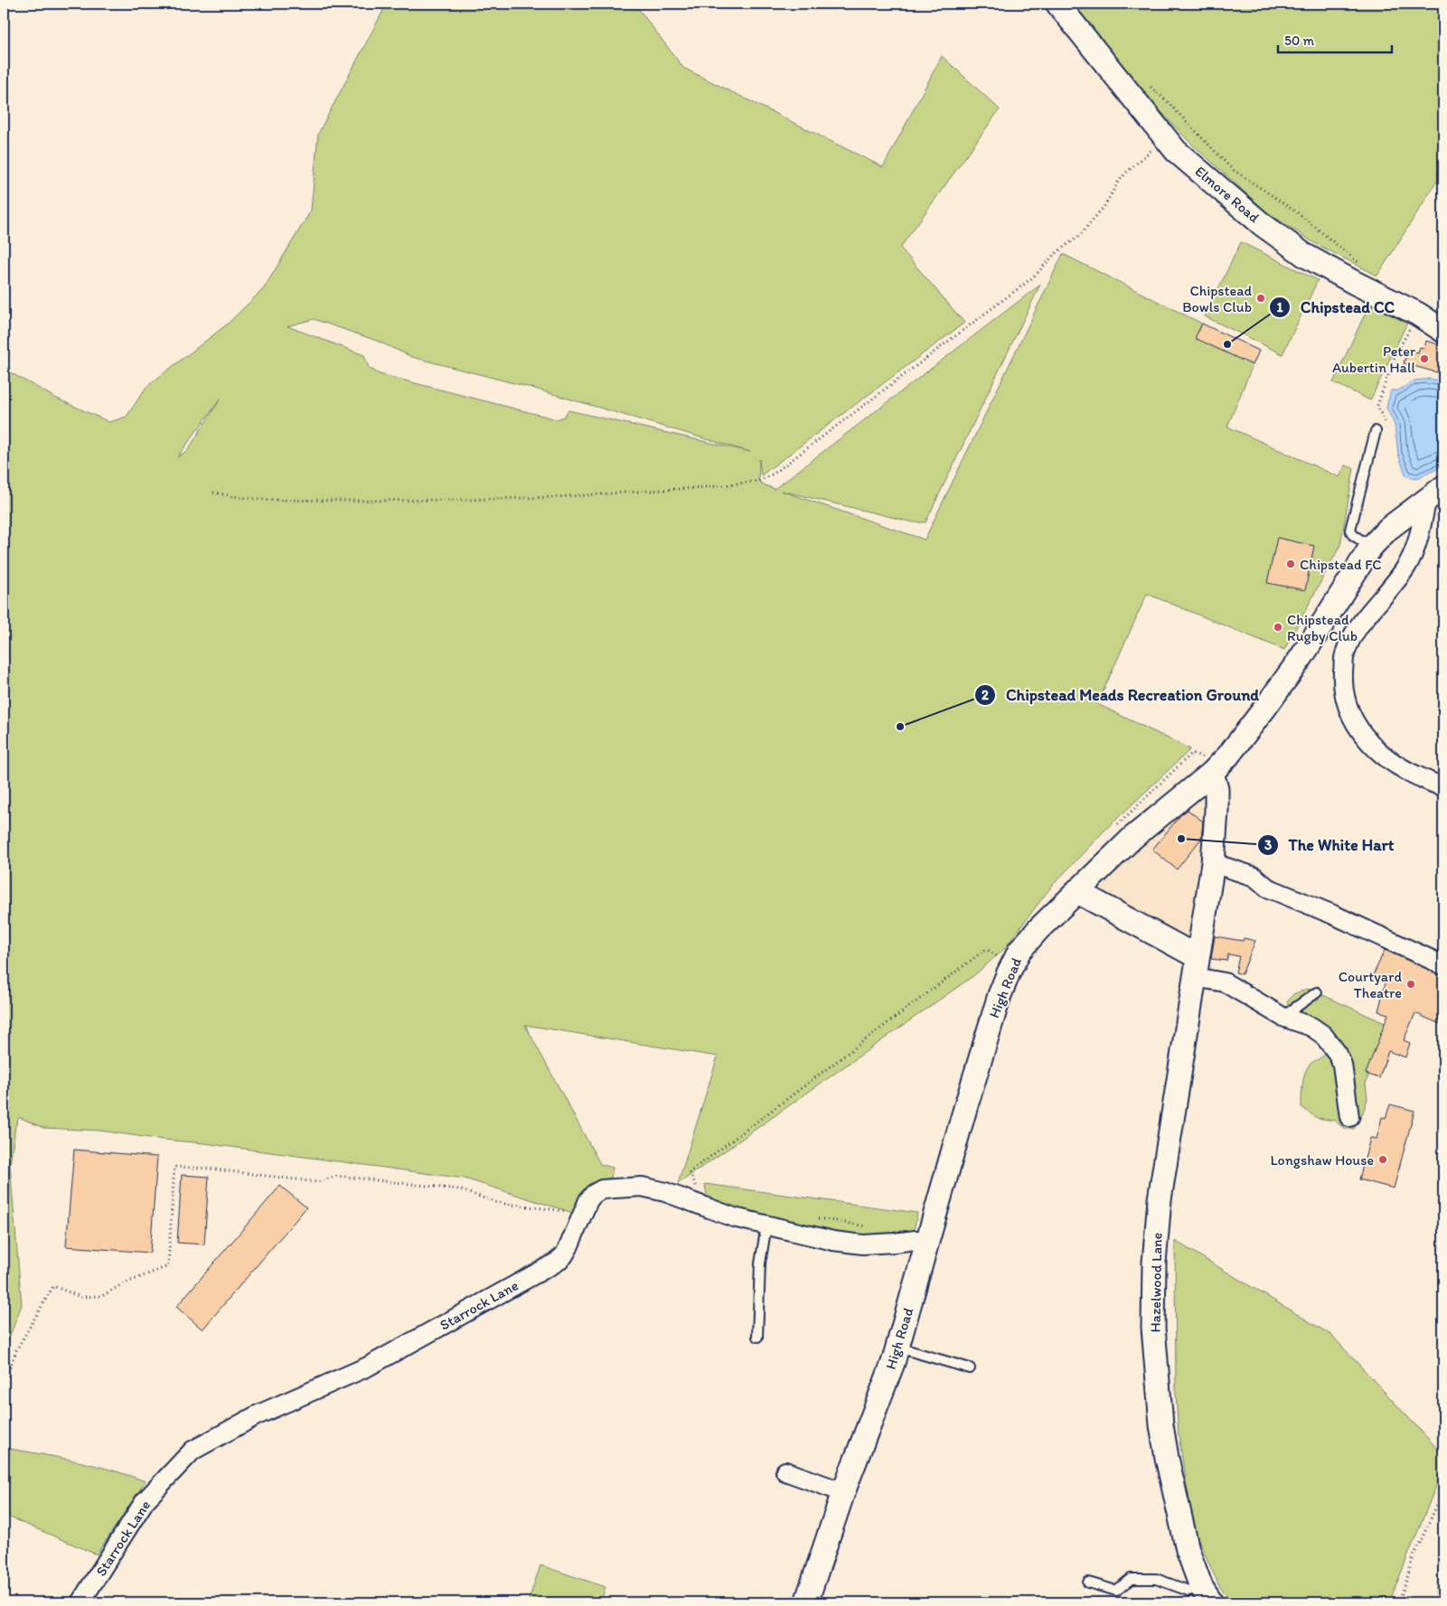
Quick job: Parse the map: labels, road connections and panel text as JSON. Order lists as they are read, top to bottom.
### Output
{
  "streets": {
    "street": [
      "Elmore Road",
      "High Road",
      "Hazelwood Lane",
      "Starrock Lane"
    ]
  },
  "crossings": [
    ["High Road", "Hazelwood Lane"],
    ["High Road", "Starrock Lane"]
  ],
  "places": [
    "Chipstead Bowls Club",
    "Chipstead CC",
    "Peter Aubertin Hall",
    "Chipstead FC",
    "Chipstead Rugby Club",
    "Chipstead Meads Recreation Ground",
    "The White Hart",
    "Courtyard Theatre",
    "Longshaw House"
  ],
  "scale_bar": "50 m"
}
